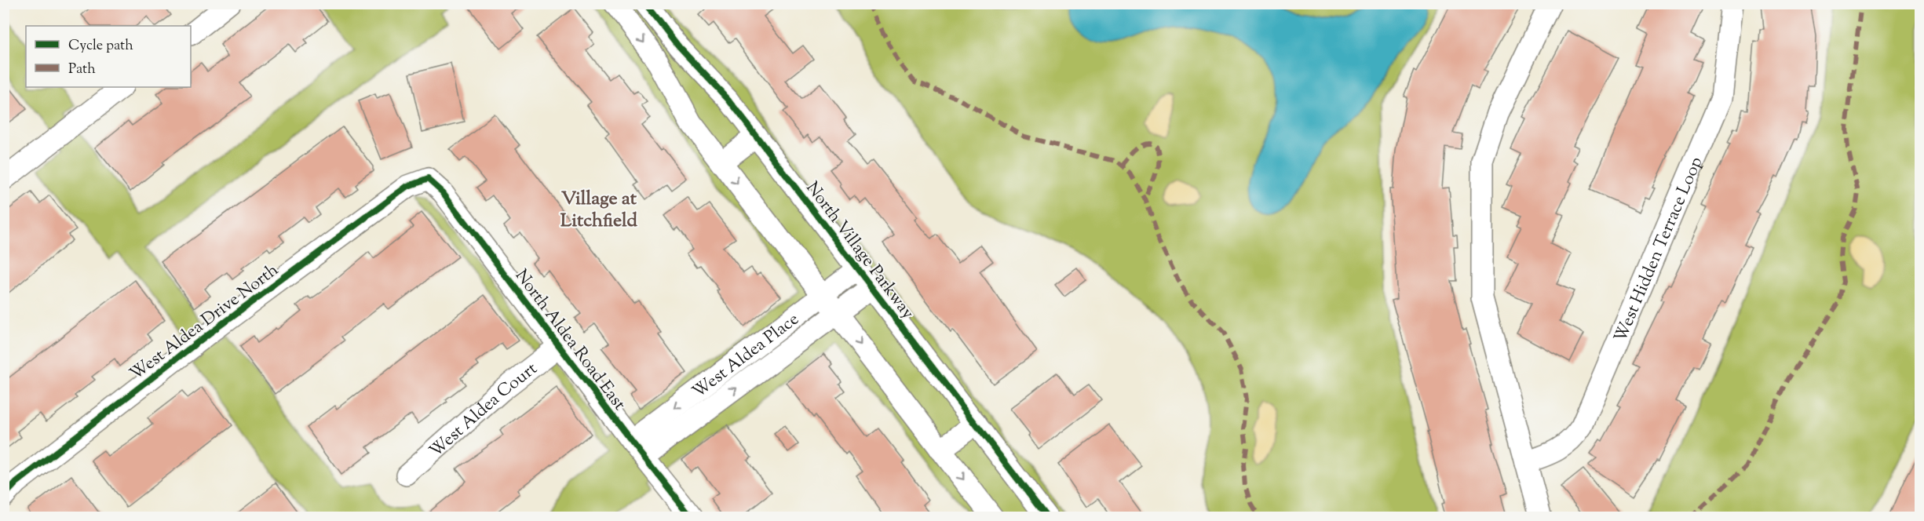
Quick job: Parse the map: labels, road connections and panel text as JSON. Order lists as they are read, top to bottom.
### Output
{
  "streets": {
    "street": [
      "North Village Parkway",
      "West Hidden Terrace Loop",
      "West Aldea Drive North",
      "North Aldea Road East",
      "West Aldea Place",
      "West Aldea Court"
    ]
  },
  "crossings": [
    ["North Village Parkway", "West Aldea Place"],
    ["West Aldea Drive North", "North Aldea Road East"],
    ["North Aldea Road East", "West Aldea Place"],
    ["North Aldea Road East", "West Aldea Court"]
  ],
  "districts": ["Village at Litchfield"],
  "legend": ["Cycle path", "Path"]
}
